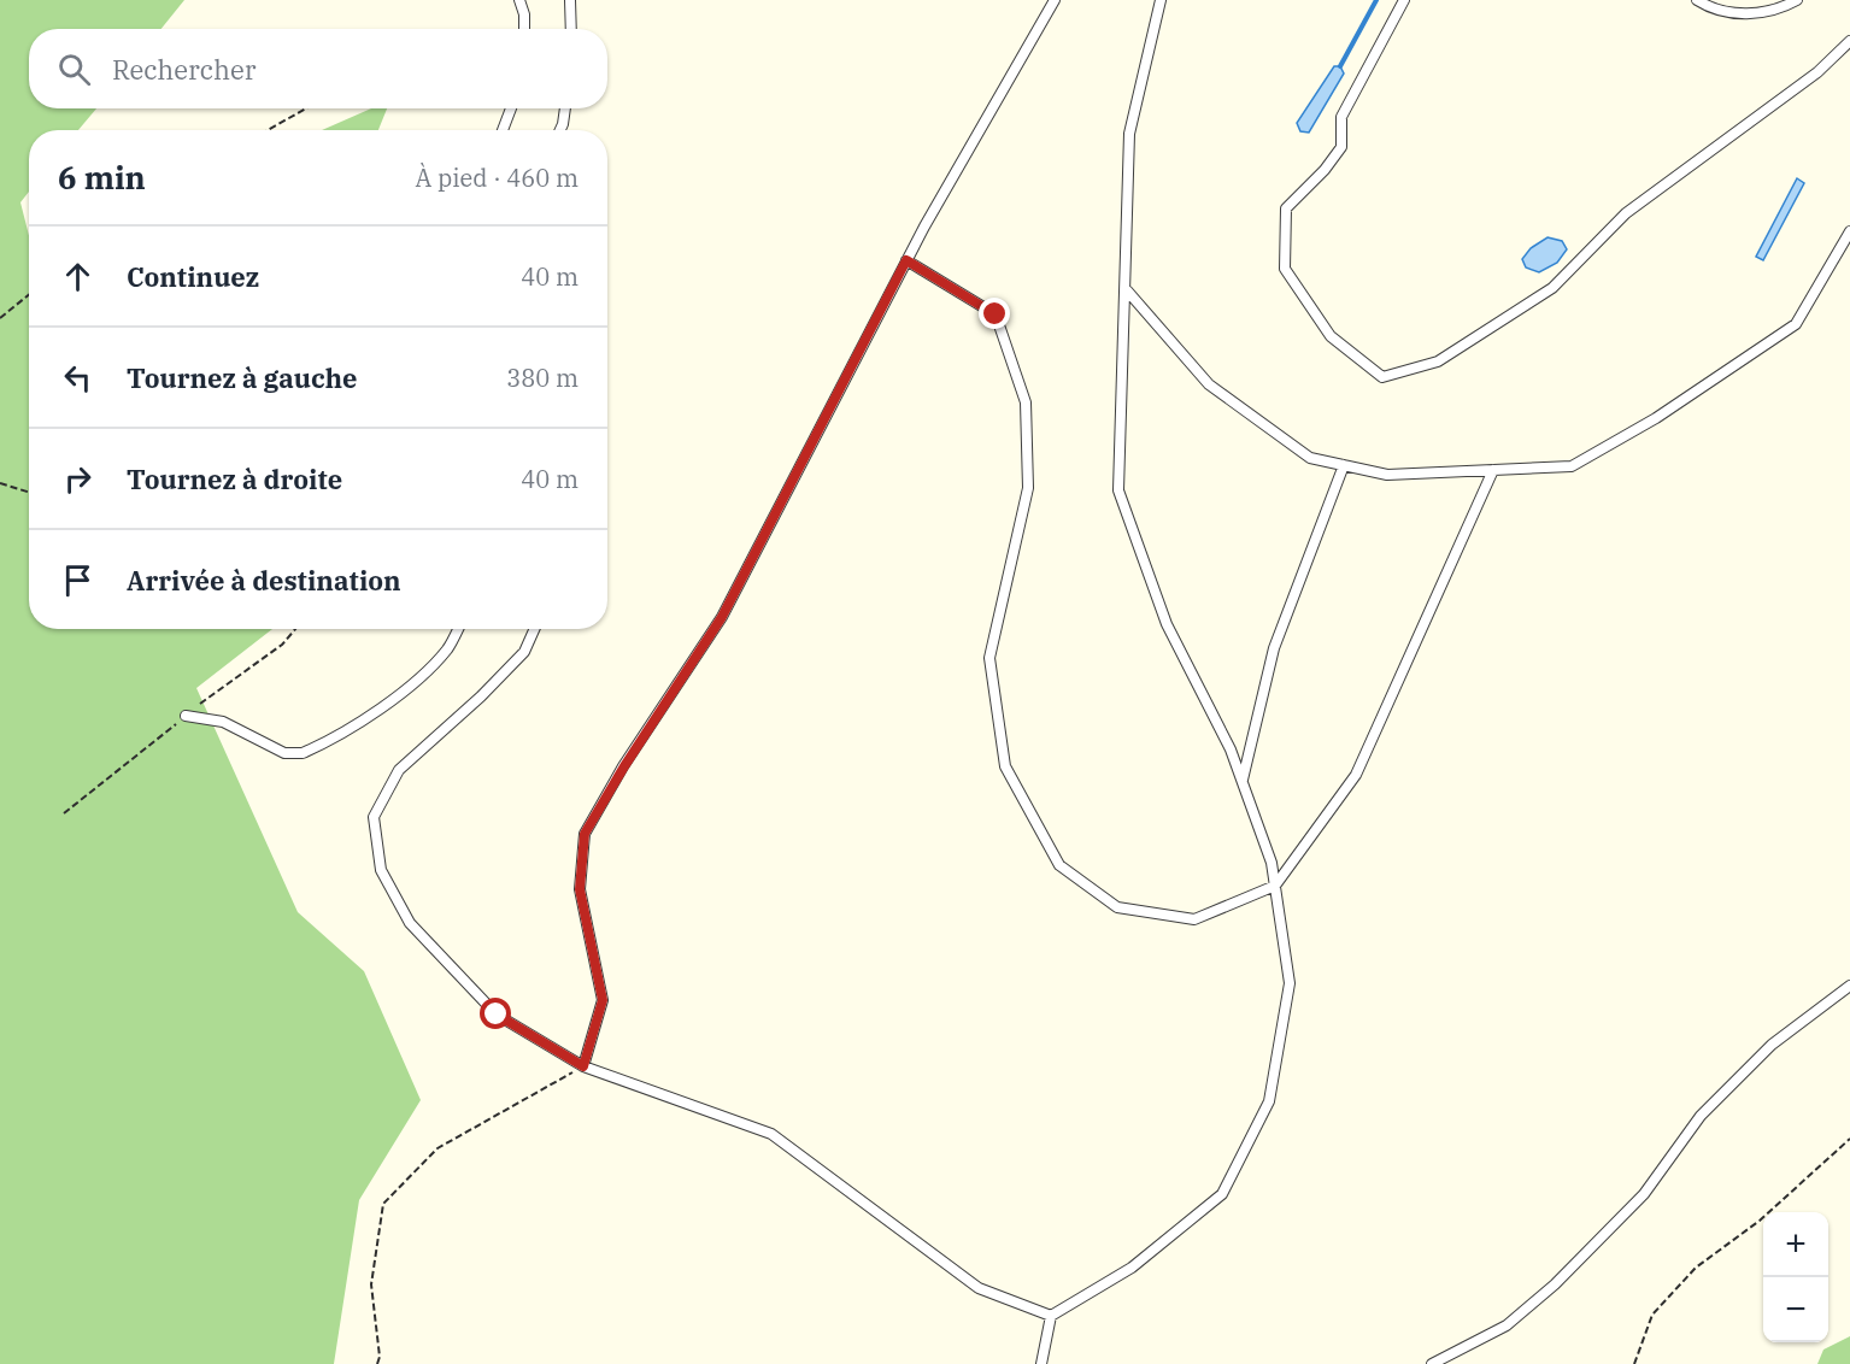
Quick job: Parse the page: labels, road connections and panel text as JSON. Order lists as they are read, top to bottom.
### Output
{
  "page": {
    "search": "Rechercher",
    "heading": ["6 min", "À pied · 460 m"],
    "list": [
      ["Continuez", "40 m"],
      ["Tournez à gauche", "380 m"],
      ["Tournez à droite", "40 m"],
      "Arrivée à destination"
    ],
    "map_buttons": ["+", "−"]
  }
}
